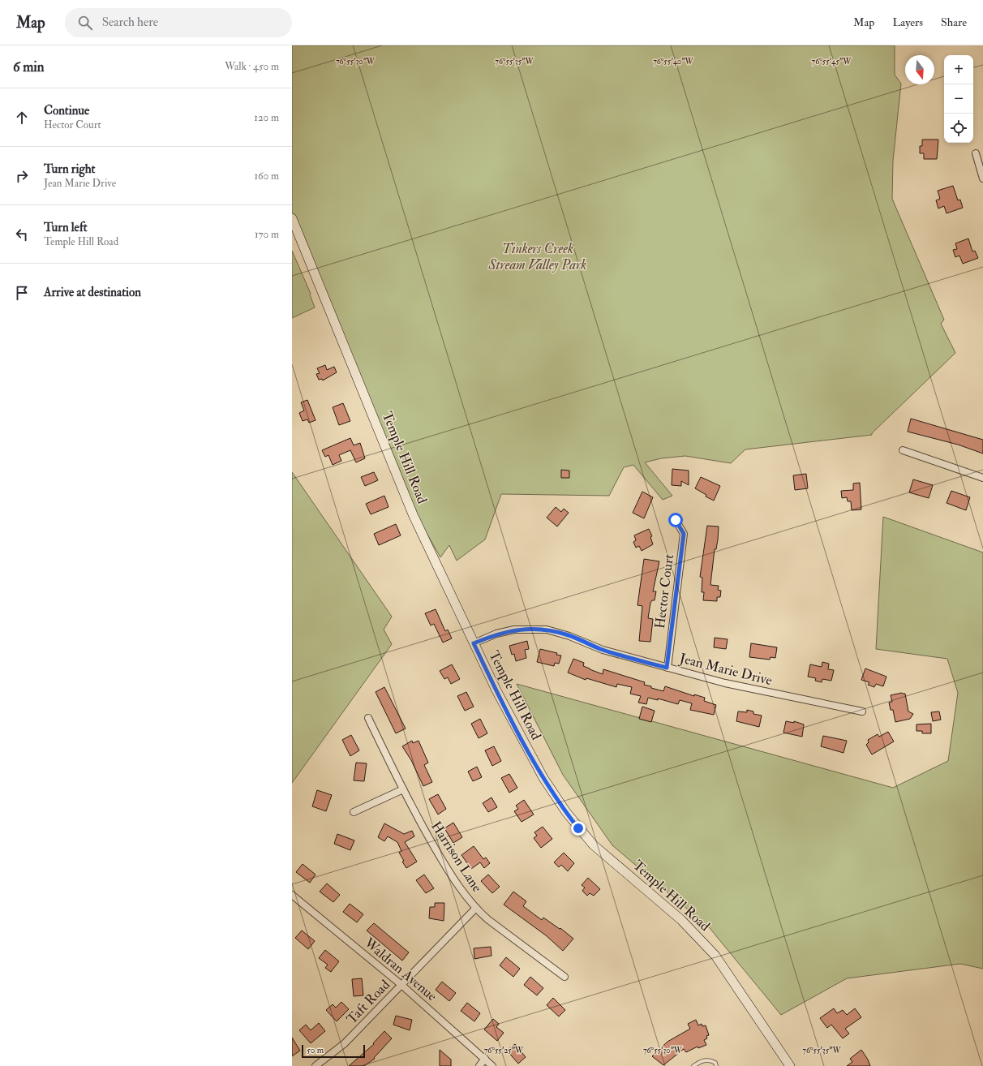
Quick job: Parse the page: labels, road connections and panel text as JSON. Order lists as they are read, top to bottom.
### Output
{
  "streets": {
    "main road": ["Temple Hill Road"],
    "street": [
      "Hector Court",
      "Jean Marie Drive",
      "Harrison Lane",
      "Waldran Avenue",
      "Taft Road"
    ]
  },
  "crossings": [
    ["Temple Hill Road", "Jean Marie Drive"],
    ["Hector Court", "Jean Marie Drive"],
    ["Harrison Lane", "Taft Road"],
    ["Waldran Avenue", "Taft Road"]
  ],
  "parks": ["Tinkers Creek Stream Valley Park"],
  "scale_bar": "50 m",
  "north": "bottom",
  "page": {
    "header": "Map",
    "search": "Search here",
    "nav": ["Map", "Layers", "Share"],
    "heading": ["6 min", "Walk · 450 m"],
    "map_buttons": ["+", "−"],
    "list": [
      ["Continue", "Hector Court", "120 m"],
      ["Turn right", "Jean Marie Drive", "160 m"],
      ["Turn left", "Temple Hill Road", "170 m"],
      "Arrive at destination"
    ],
    "scale": "50 m"
  },
  "coordinates": [
    "76°55'30\"W",
    "76°55'35\"W",
    "76°55'40\"W",
    "76°55'45\"W",
    "76°55'25\"W"
  ]
}
